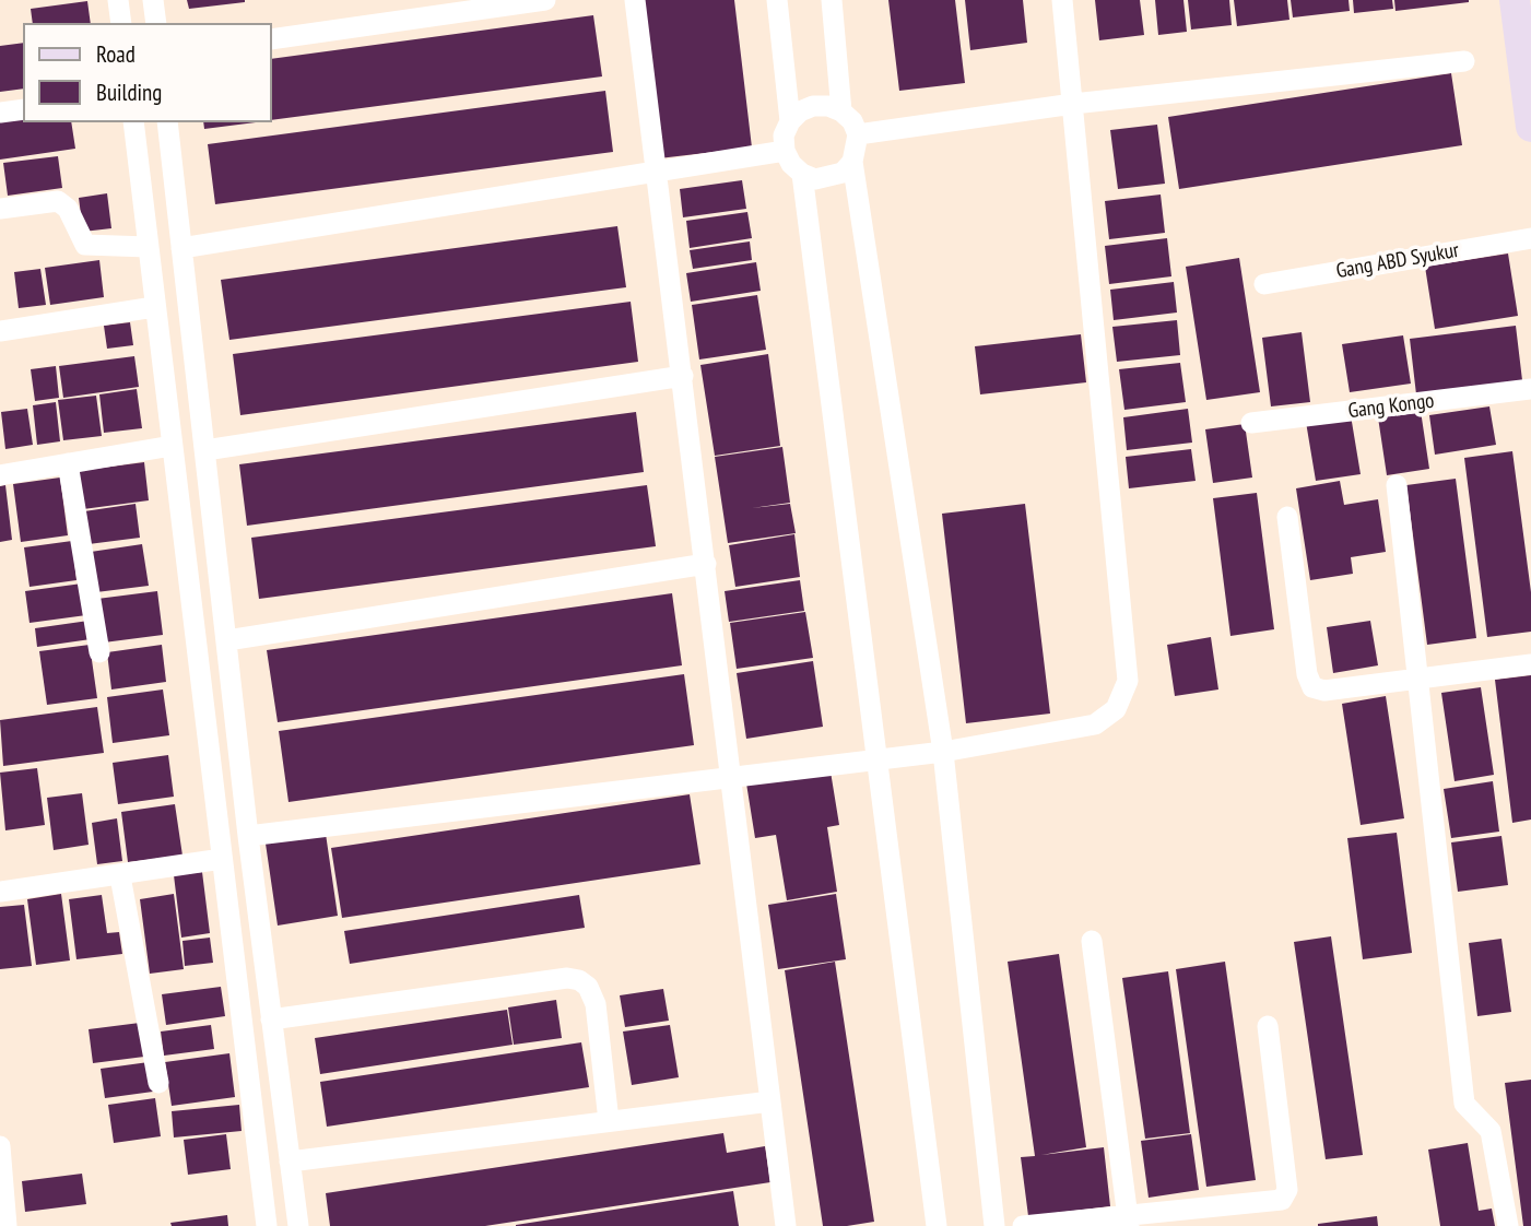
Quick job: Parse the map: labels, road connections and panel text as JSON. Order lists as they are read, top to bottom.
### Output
{
  "streets": {
    "street": ["Gang ABD Syukur", "Gang Kongo"]
  },
  "legend": ["Road", "Building"]
}
